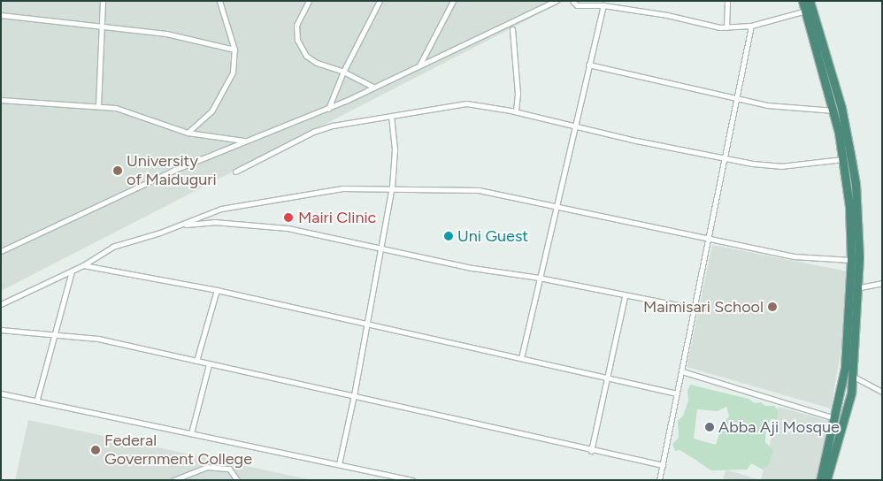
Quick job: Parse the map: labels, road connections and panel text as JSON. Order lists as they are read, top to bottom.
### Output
{
  "places": [
    "University of Maiduguri",
    "Mairi Clinic",
    "Uni Guest",
    "Maimisari School",
    "Abba Aji Mosque",
    "Federal Government College"
  ]
}
